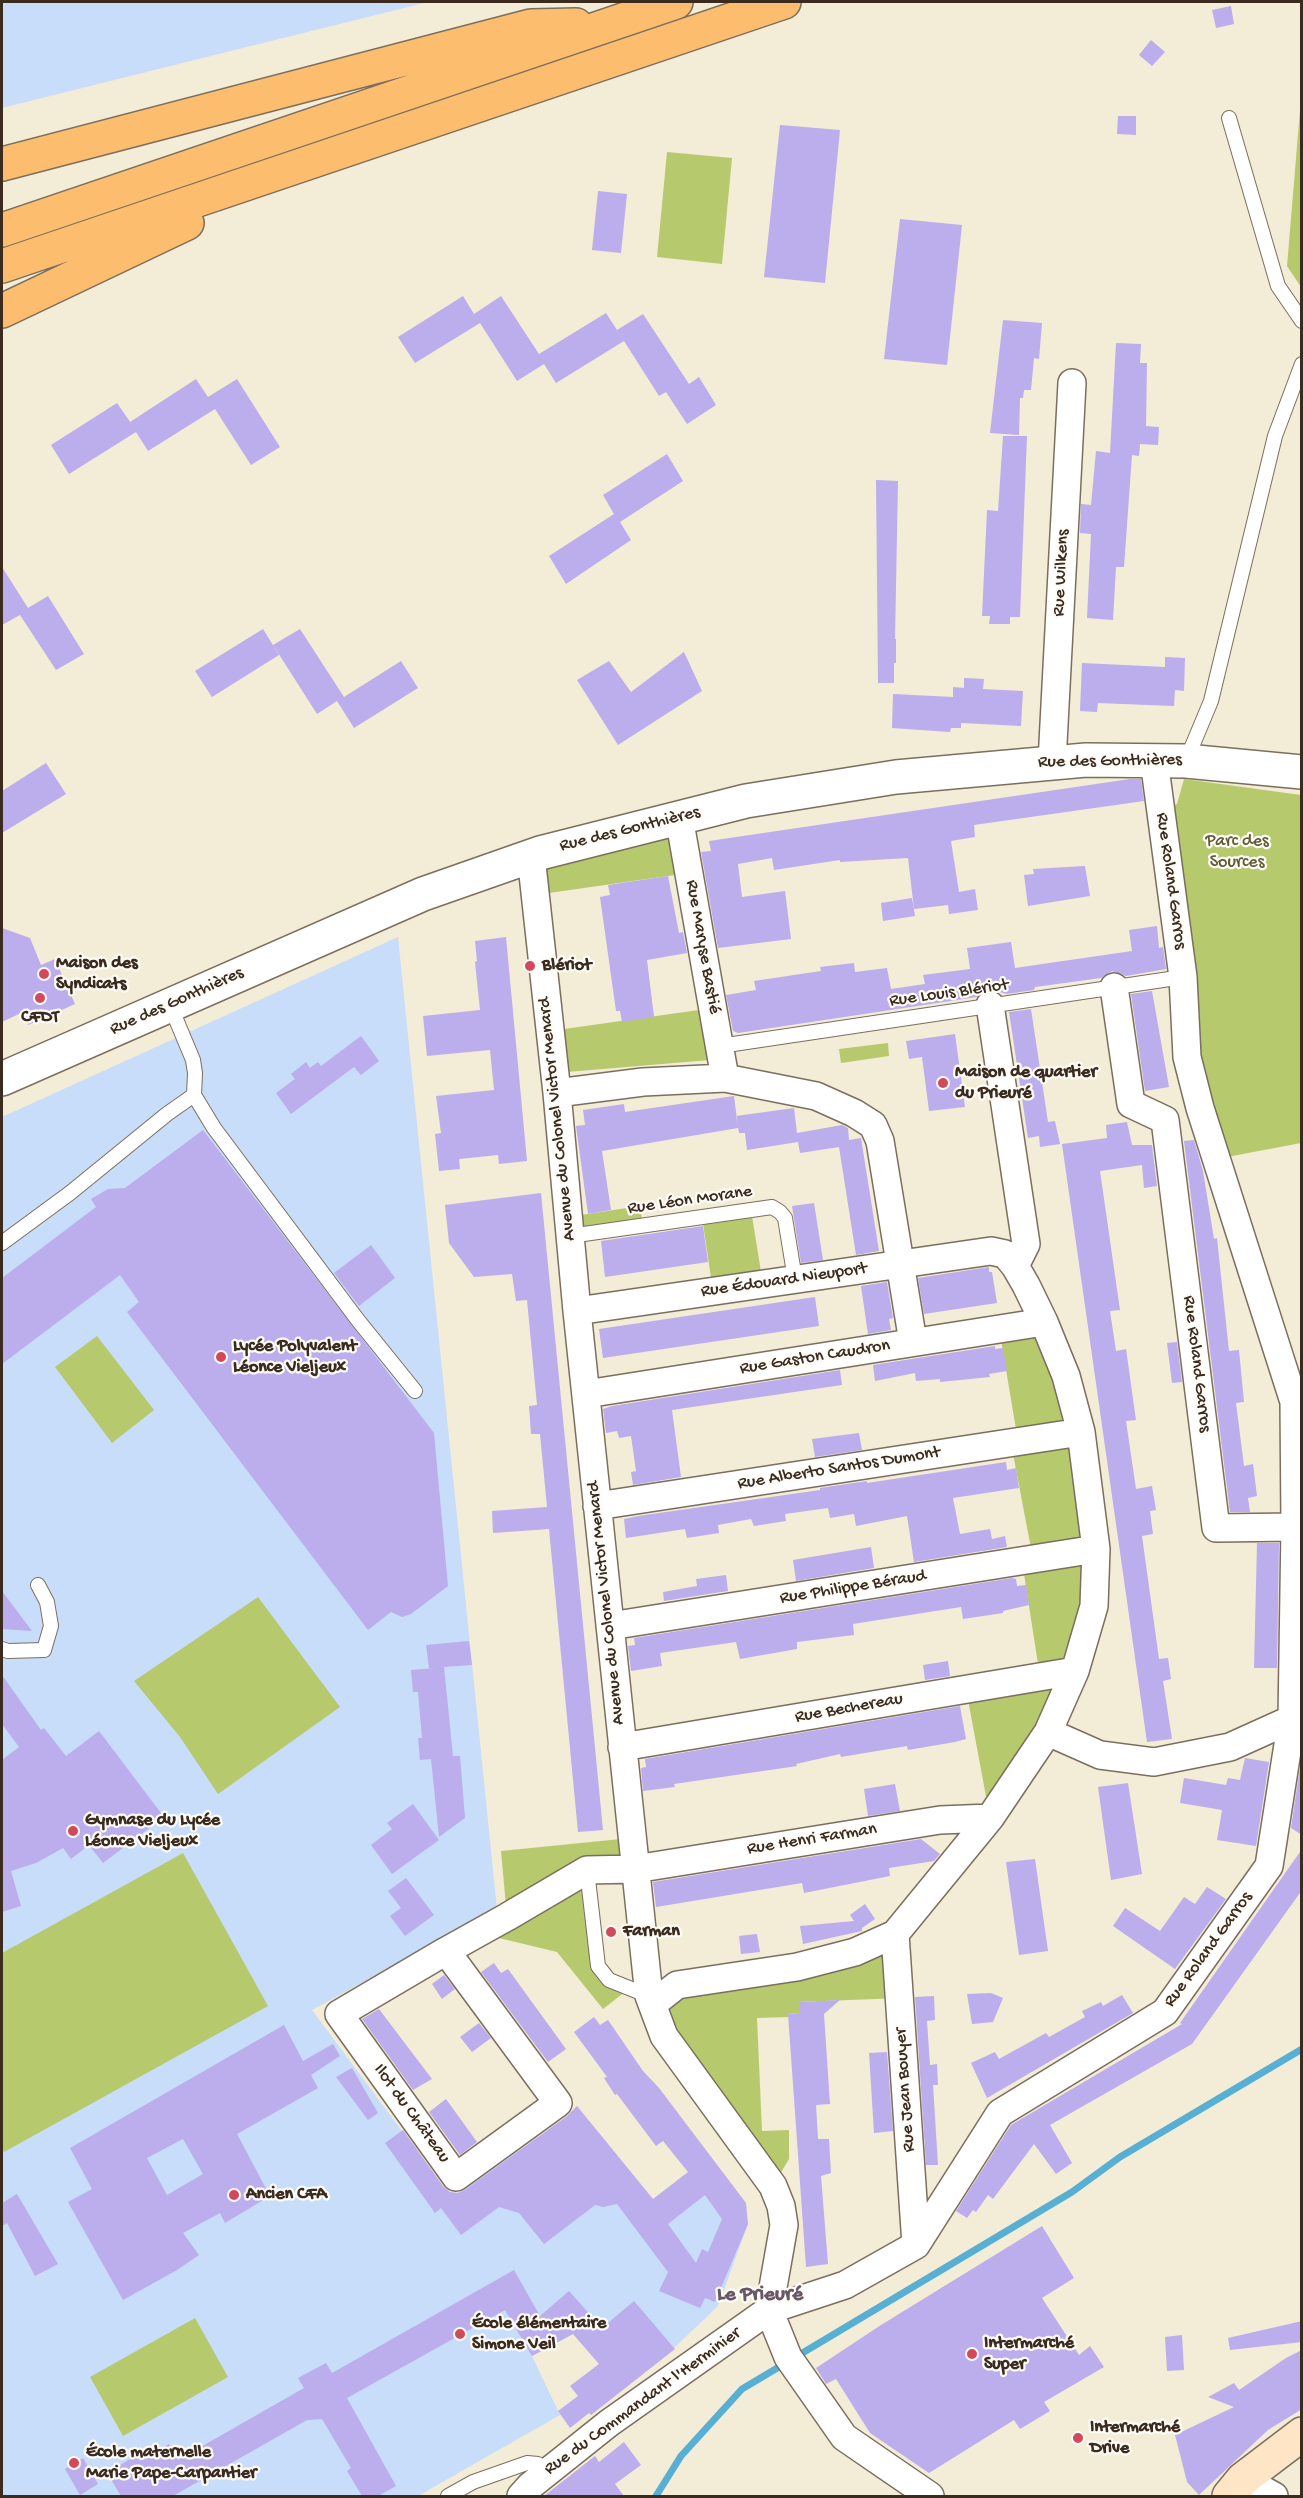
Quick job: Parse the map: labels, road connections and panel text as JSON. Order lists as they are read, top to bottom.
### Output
{
  "streets": {
    "street": [
      "Rue Wilkens",
      "Rue des Gonthières",
      "Rue Roland Garros",
      "Rue Maryse Bastié",
      "Avenue du Colonel Victor Menard",
      "Rue Édouard Nieuport",
      "Rue Gaston Caudron",
      "Rue Alberto Santos Dumont",
      "Rue Philippe Béraud",
      "Rue Bechereau",
      "Rue Henri Farman",
      "Rue Jean Bouyer",
      "Ilot du Château",
      "Rue du Commandant l'Herminier"
    ],
    "lane": ["Rue Louis Blériot", "Rue Léon Morane"]
  },
  "crossings": [
    ["Rue Wilkens", "Rue des Gonthières"],
    ["Rue des Gonthières", "Rue Roland Garros"],
    ["Rue des Gonthières", "Rue Maryse Bastié"],
    ["Rue des Gonthières", "Avenue du Colonel Victor Menard"],
    ["Rue Roland Garros", "Rue Louis Blériot"],
    ["Rue Roland Garros", "Avenue du Colonel Victor Menard"],
    ["Rue Roland Garros", "Rue Jean Bouyer"],
    ["Rue Roland Garros", "Rue du Commandant l'Herminier"],
    ["Rue Maryse Bastié", "Rue Louis Blériot"],
    ["Avenue du Colonel Victor Menard", "Rue Léon Morane"],
    ["Avenue du Colonel Victor Menard", "Rue Édouard Nieuport"],
    ["Avenue du Colonel Victor Menard", "Rue Gaston Caudron"],
    ["Avenue du Colonel Victor Menard", "Rue Alberto Santos Dumont"],
    ["Avenue du Colonel Victor Menard", "Rue Philippe Béraud"],
    ["Avenue du Colonel Victor Menard", "Rue Bechereau"],
    ["Avenue du Colonel Victor Menard", "Rue Henri Farman"],
    ["Avenue du Colonel Victor Menard", "Rue du Commandant l'Herminier"],
    ["Rue Léon Morane", "Rue Édouard Nieuport"],
    ["Rue Henri Farman", "Ilot du Château"]
  ],
  "districts": ["Le Prieuré"],
  "parks": ["Parc des Sources"],
  "places": [
    "Blériot",
    "Maison des Syndicats",
    "CFDT",
    "Maison de quartier du Prieuré",
    "Lycée Polyvalent Léonce Vieljeux",
    "Gymnase du Lycée Léonce Vieljeux",
    "Farman",
    "Ancien CFA",
    "École élémentaire Simone Veil",
    "Intermarché Super",
    "Intermarché Drive",
    "École maternelle Marie Pape-Carpantier"
  ]
}
